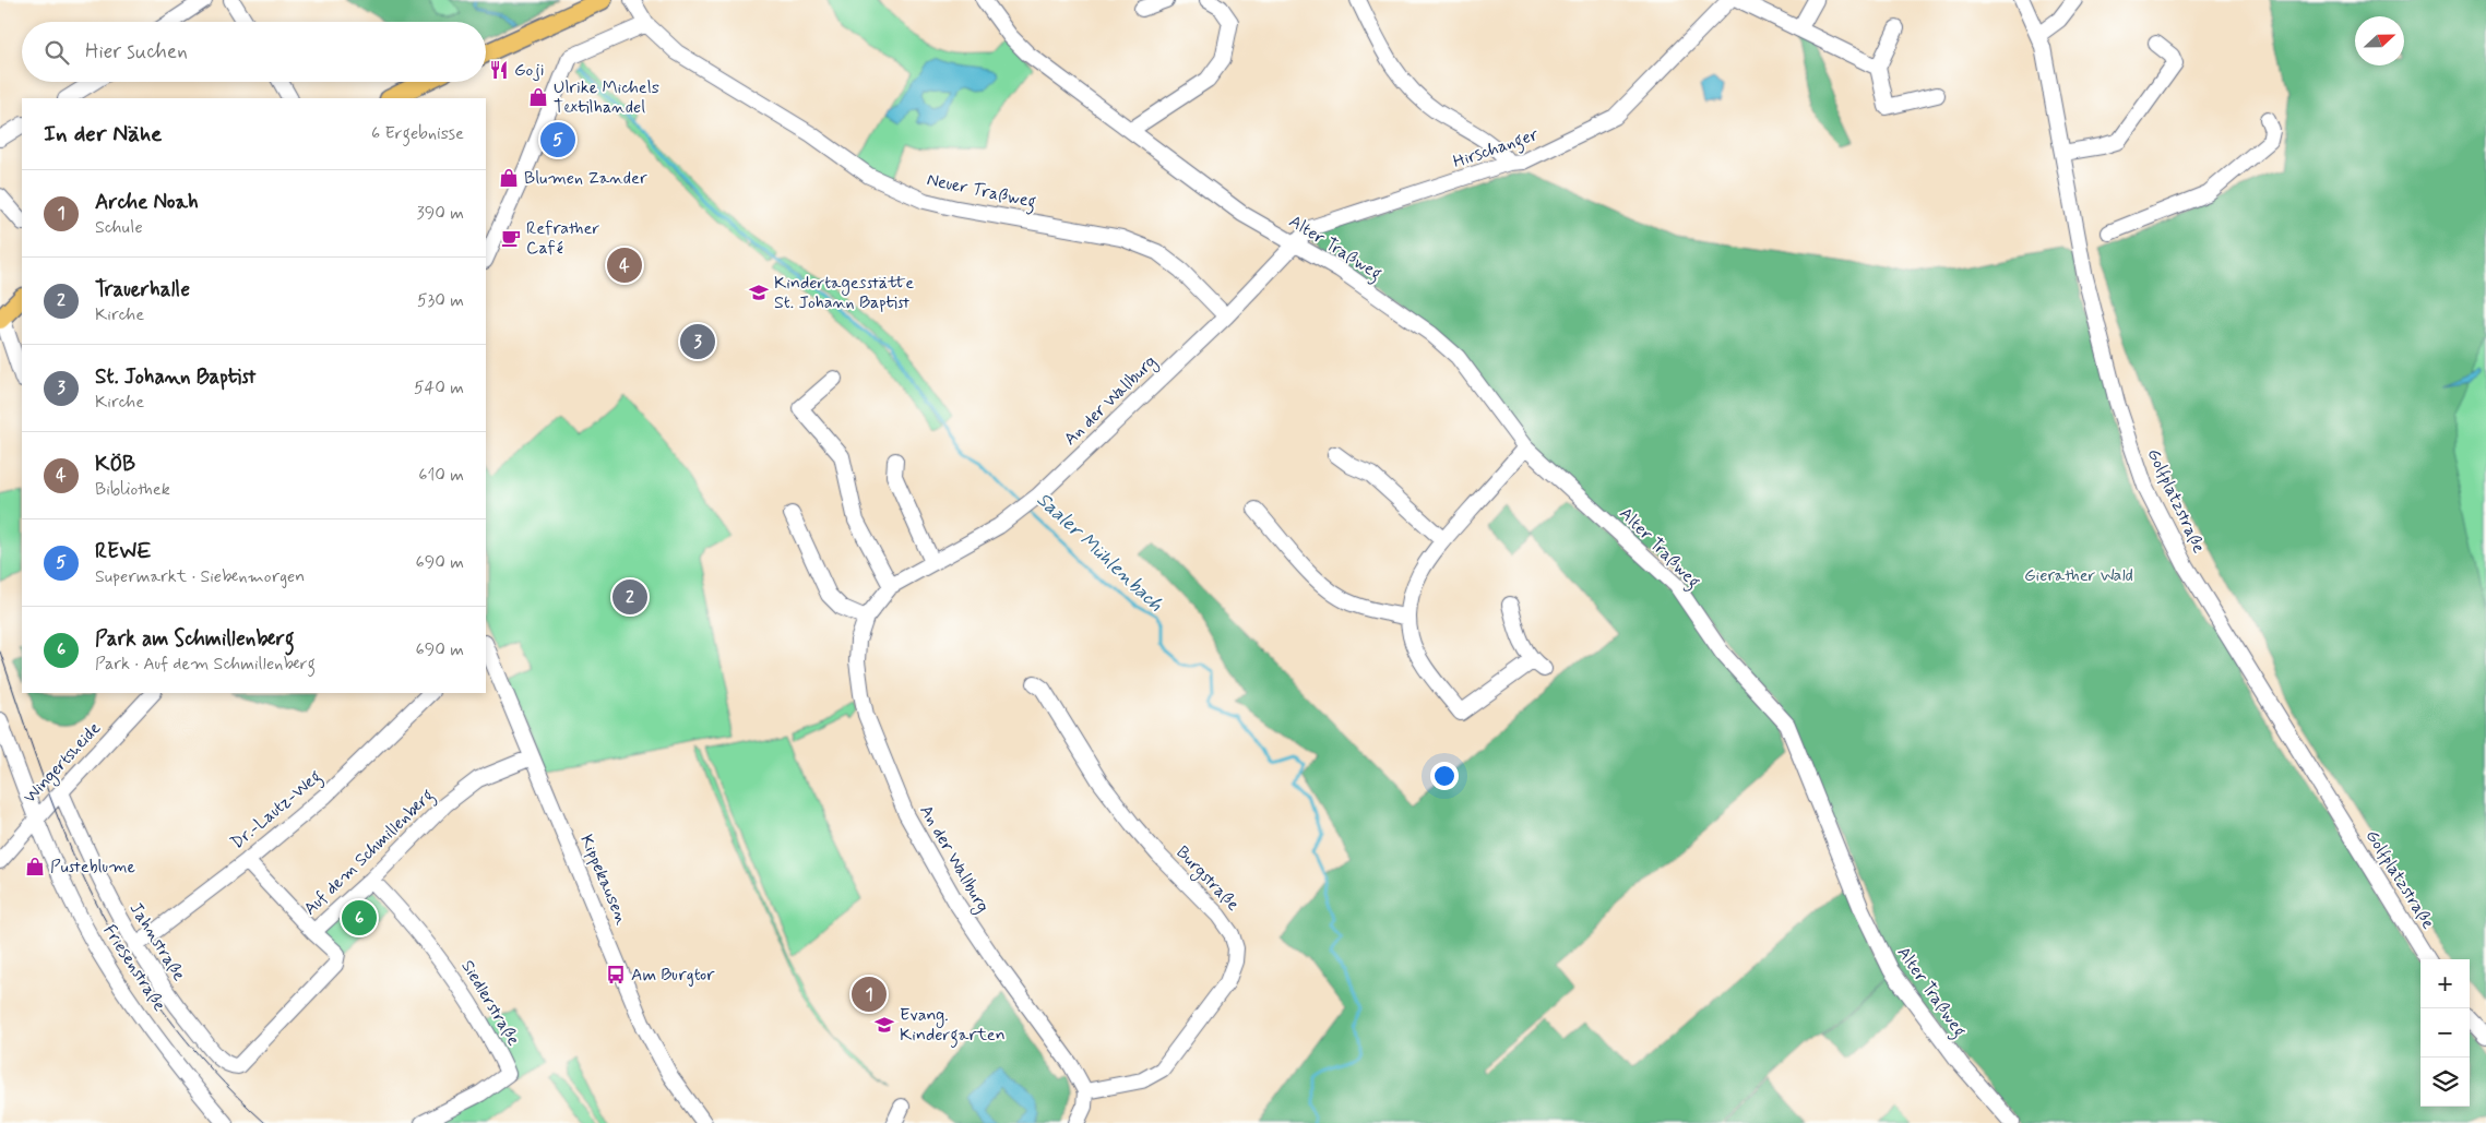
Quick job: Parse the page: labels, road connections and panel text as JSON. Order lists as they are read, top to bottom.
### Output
{
  "streets": {
    "street": [
      "Hirschanger",
      "Neuer Traßweg",
      "Alter Traßweg",
      "An der Wallburg",
      "Golfplatzstraße",
      "Wingertsheide",
      "Dr.-Lautz-Weg",
      "Auf dem Schmillenberg",
      "Burgstraße",
      "Kippekausen",
      "Jahnstraße",
      "Friesenstraße",
      "Siedlerstraße"
    ]
  },
  "crossings": [
    ["Hirschanger", "Alter Traßweg"],
    ["Hirschanger", "An der Wallburg"],
    ["Neuer Traßweg", "An der Wallburg"],
    ["Alter Traßweg", "An der Wallburg"],
    ["An der Wallburg", "Burgstraße"],
    ["Wingertsheide", "Jahnstraße"],
    ["Wingertsheide", "Friesenstraße"],
    ["Dr.-Lautz-Weg", "Jahnstraße"],
    ["Auf dem Schmillenberg", "Kippekausen"],
    ["Auf dem Schmillenberg", "Jahnstraße"],
    ["Auf dem Schmillenberg", "Siedlerstraße"]
  ],
  "water": ["Saaler Mühlenbach"],
  "parks": ["Gierather Wald"],
  "places": {
    "restaurant": ["Goji"],
    "shop": ["Ulrike Michels Textilhandel", "Blumen Zander", "Pusteblume"],
    "cafe": ["Refrather Café"],
    "school or university": ["Kindertagesstätte St. Johann Baptist", "Evang. Kindergarten"],
    "bus stop": ["Am Burgtor"]
  },
  "north": "right",
  "page": {
    "search": "Hier suchen",
    "heading": ["In der Nähe", "6 Ergebnisse"],
    "pins": [
      "5",
      "4",
      "3",
      "2",
      "6",
      "1"
    ],
    "list": [
      {
        "mark": "1",
        "name": "Arche Noah",
        "note": "Schule",
        "value": "390 m"
      },
      {
        "mark": "2",
        "name": "Trauerhalle",
        "note": "Kirche",
        "value": "530 m"
      },
      {
        "mark": "3",
        "name": "St. Johann Baptist",
        "note": "Kirche",
        "value": "540 m"
      },
      {
        "mark": "4",
        "name": "KÖB",
        "note": "Bibliothek",
        "value": "610 m"
      },
      {
        "mark": "5",
        "name": "REWE",
        "note": "Supermarkt · Siebenmorgen",
        "value": "690 m"
      },
      {
        "mark": "6",
        "name": "Park am Schmillenberg",
        "note": "Park · Auf dem Schmillenberg",
        "value": "690 m"
      }
    ],
    "map_buttons": ["+", "−"]
  }
}
